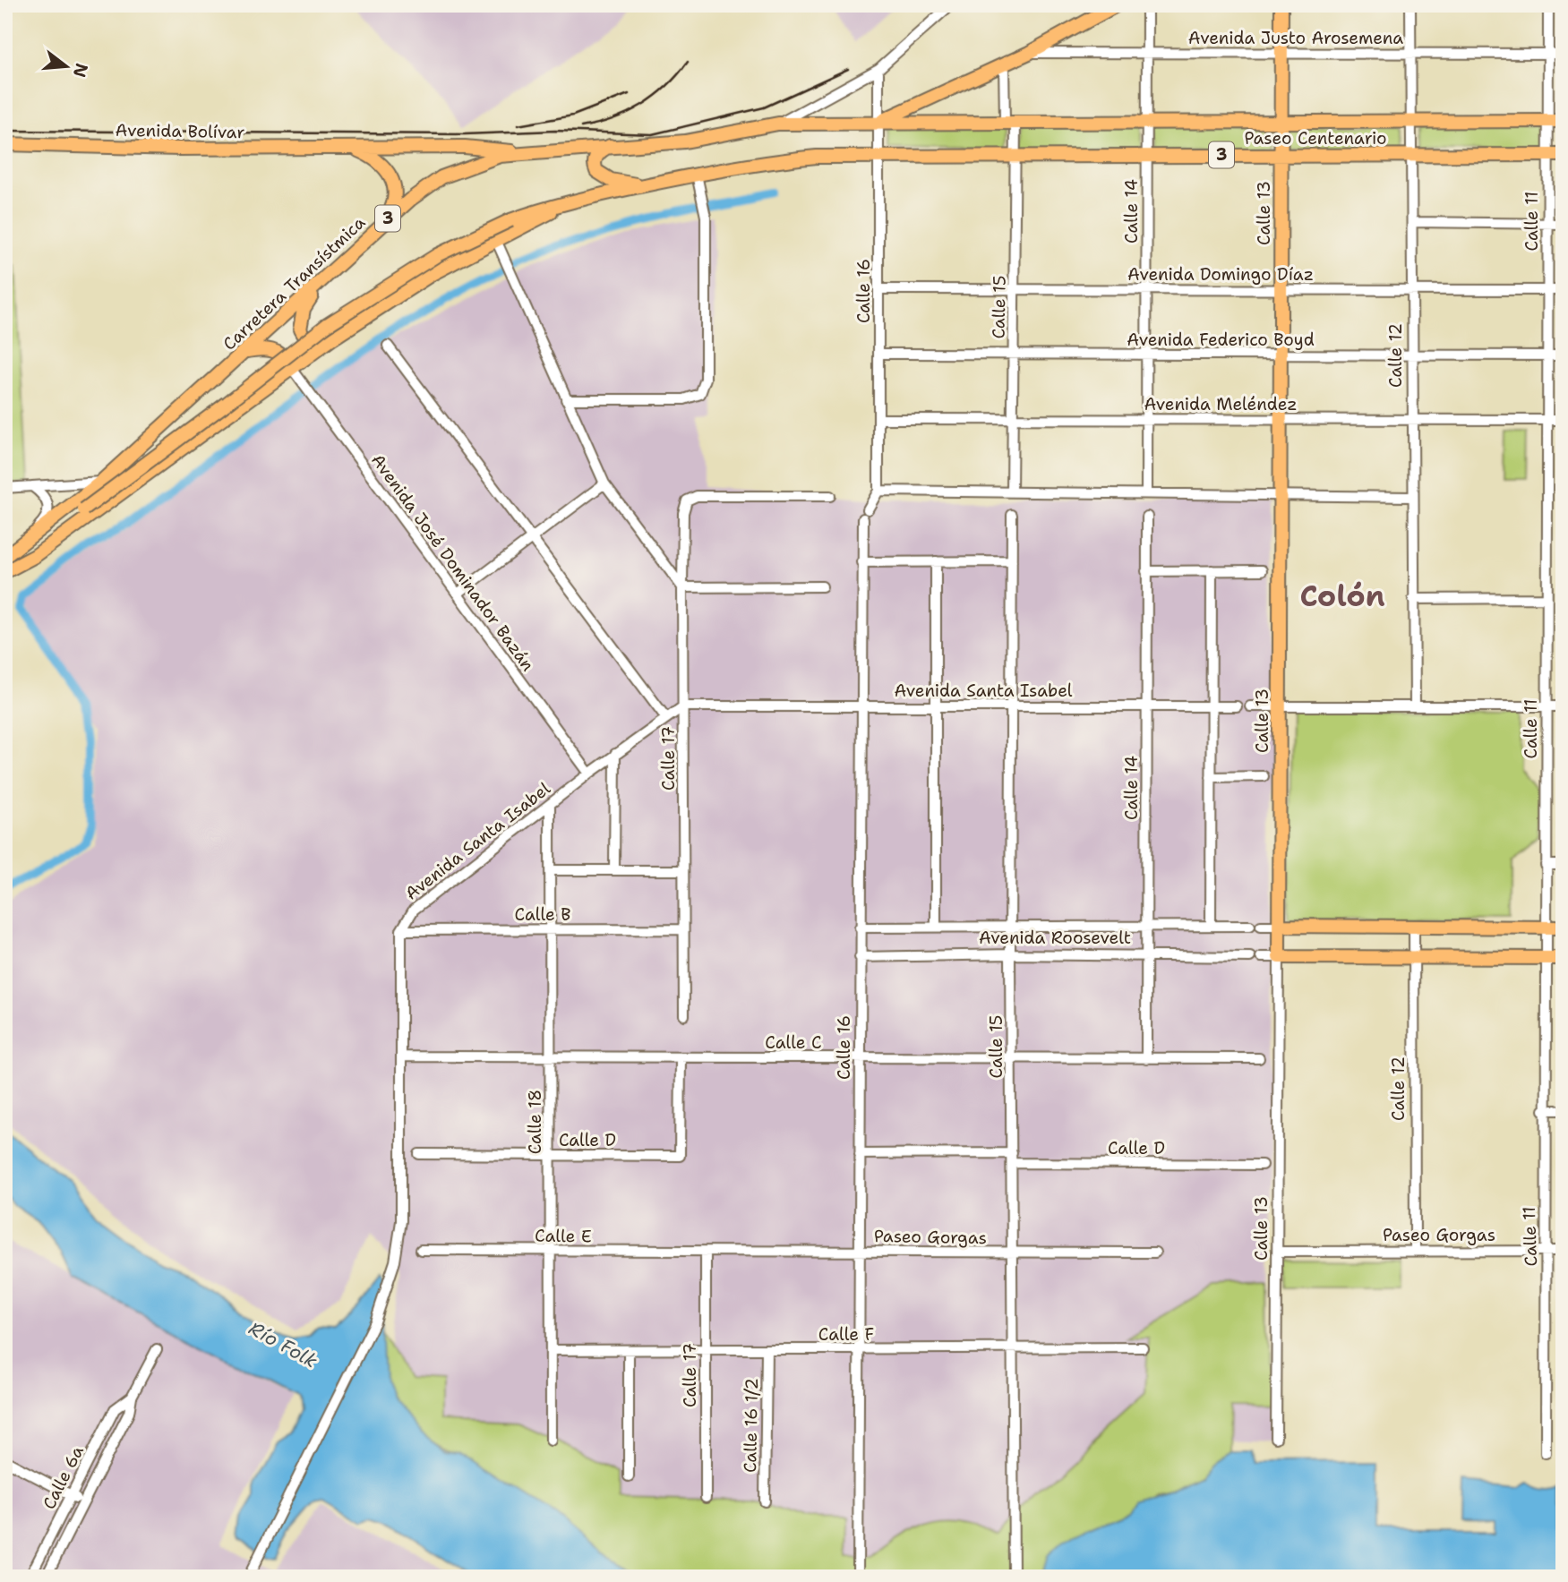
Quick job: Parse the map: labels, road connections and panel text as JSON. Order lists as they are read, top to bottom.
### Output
{
  "streets": {
    "main road": [
      "Avenida Bolívar",
      "Paseo Centenario",
      "3",
      "Calle 13",
      "Carretera Transístmica",
      "Avenida Roosevelt"
    ],
    "street": [
      "Avenida Justo Arosemena",
      "Calle 14",
      "Calle 11",
      "Avenida Domingo Díaz",
      "Calle 16",
      "Calle 15",
      "Avenida Federico Boyd",
      "Calle 12",
      "Avenida Meléndez",
      "Avenida José Dominador Bazán",
      "Avenida Santa Isabel",
      "Calle 17",
      "Calle B",
      "Calle C",
      "Calle 18",
      "Calle D",
      "Paseo Gorgas",
      "Calle E",
      "Calle F",
      "Calle 16 1/2",
      "Calle 6a"
    ]
  },
  "crossings": [
    ["Avenida Justo Arosemena", "Calle 14"],
    ["Avenida Justo Arosemena", "Calle 13"],
    ["Avenida Justo Arosemena", "Calle 11"],
    ["Avenida Justo Arosemena", "Calle 12"],
    ["Avenida Bolívar", "Carretera Transístmica"],
    ["Paseo Centenario", "3"],
    ["Paseo Centenario", "Calle 14"],
    ["Paseo Centenario", "Calle 13"],
    ["Paseo Centenario", "Calle 11"],
    ["Paseo Centenario", "Carretera Transístmica"],
    ["Paseo Centenario", "Calle 16"],
    ["Paseo Centenario", "Calle 15"],
    ["Paseo Centenario", "Calle 12"],
    ["3", "Calle 16"],
    ["Calle 14", "Avenida Domingo Díaz"],
    ["Calle 14", "Avenida Federico Boyd"],
    ["Calle 14", "Avenida Meléndez"],
    ["Calle 14", "Avenida Santa Isabel"],
    ["Calle 14", "Avenida Roosevelt"],
    ["Calle 14", "Calle C"],
    ["Calle 13", "Avenida Domingo Díaz"],
    ["Calle 13", "Avenida Federico Boyd"],
    ["Calle 13", "Avenida Meléndez"],
    ["Calle 13", "Avenida Roosevelt"],
    ["Calle 13", "Calle C"],
    ["Calle 13", "Calle D"],
    ["Calle 13", "Paseo Gorgas"],
    ["Calle 11", "Avenida Domingo Díaz"],
    ["Calle 11", "Avenida Federico Boyd"],
    ["Calle 11", "Avenida Meléndez"],
    ["Calle 11", "Avenida Roosevelt"],
    ["Calle 11", "Paseo Gorgas"],
    ["Avenida Domingo Díaz", "Calle 16"],
    ["Avenida Domingo Díaz", "Calle 15"],
    ["Avenida Domingo Díaz", "Calle 12"],
    ["Carretera Transístmica", "Calle 16"],
    ["Calle 16", "Avenida Federico Boyd"],
    ["Calle 16", "Avenida Meléndez"],
    ["Calle 16", "Avenida Santa Isabel"],
    ["Calle 16", "Avenida Roosevelt"],
    ["Calle 16", "Calle C"],
    ["Calle 16", "Calle D"],
    ["Calle 16", "Paseo Gorgas"],
    ["Calle 16", "Calle F"],
    ["Calle 15", "Avenida Federico Boyd"],
    ["Calle 15", "Avenida Meléndez"],
    ["Calle 15", "Avenida Santa Isabel"],
    ["Calle 15", "Avenida Roosevelt"],
    ["Calle 15", "Calle C"],
    ["Calle 15", "Calle D"],
    ["Calle 15", "Paseo Gorgas"],
    ["Calle 15", "Calle F"],
    ["Avenida Federico Boyd", "Calle 12"],
    ["Calle 12", "Avenida Meléndez"],
    ["Calle 12", "Avenida Roosevelt"],
    ["Calle 12", "Paseo Gorgas"],
    ["Avenida José Dominador Bazán", "Avenida Santa Isabel"],
    ["Avenida Santa Isabel", "Calle 17"],
    ["Avenida Santa Isabel", "Calle B"],
    ["Avenida Santa Isabel", "Calle 18"],
    ["Calle 17", "Calle B"],
    ["Calle 17", "Paseo Gorgas"],
    ["Calle 17", "Calle E"],
    ["Calle 17", "Calle F"],
    ["Calle B", "Calle 18"],
    ["Calle C", "Calle 18"],
    ["Calle C", "Calle D"],
    ["Calle 18", "Calle D"],
    ["Calle 18", "Calle E"],
    ["Calle 18", "Calle F"],
    ["Paseo Gorgas", "Calle E"],
    ["Calle F", "Calle 16 1/2"]
  ],
  "districts": ["Colón"],
  "water": ["Río Folk"],
  "north": "right"
}
